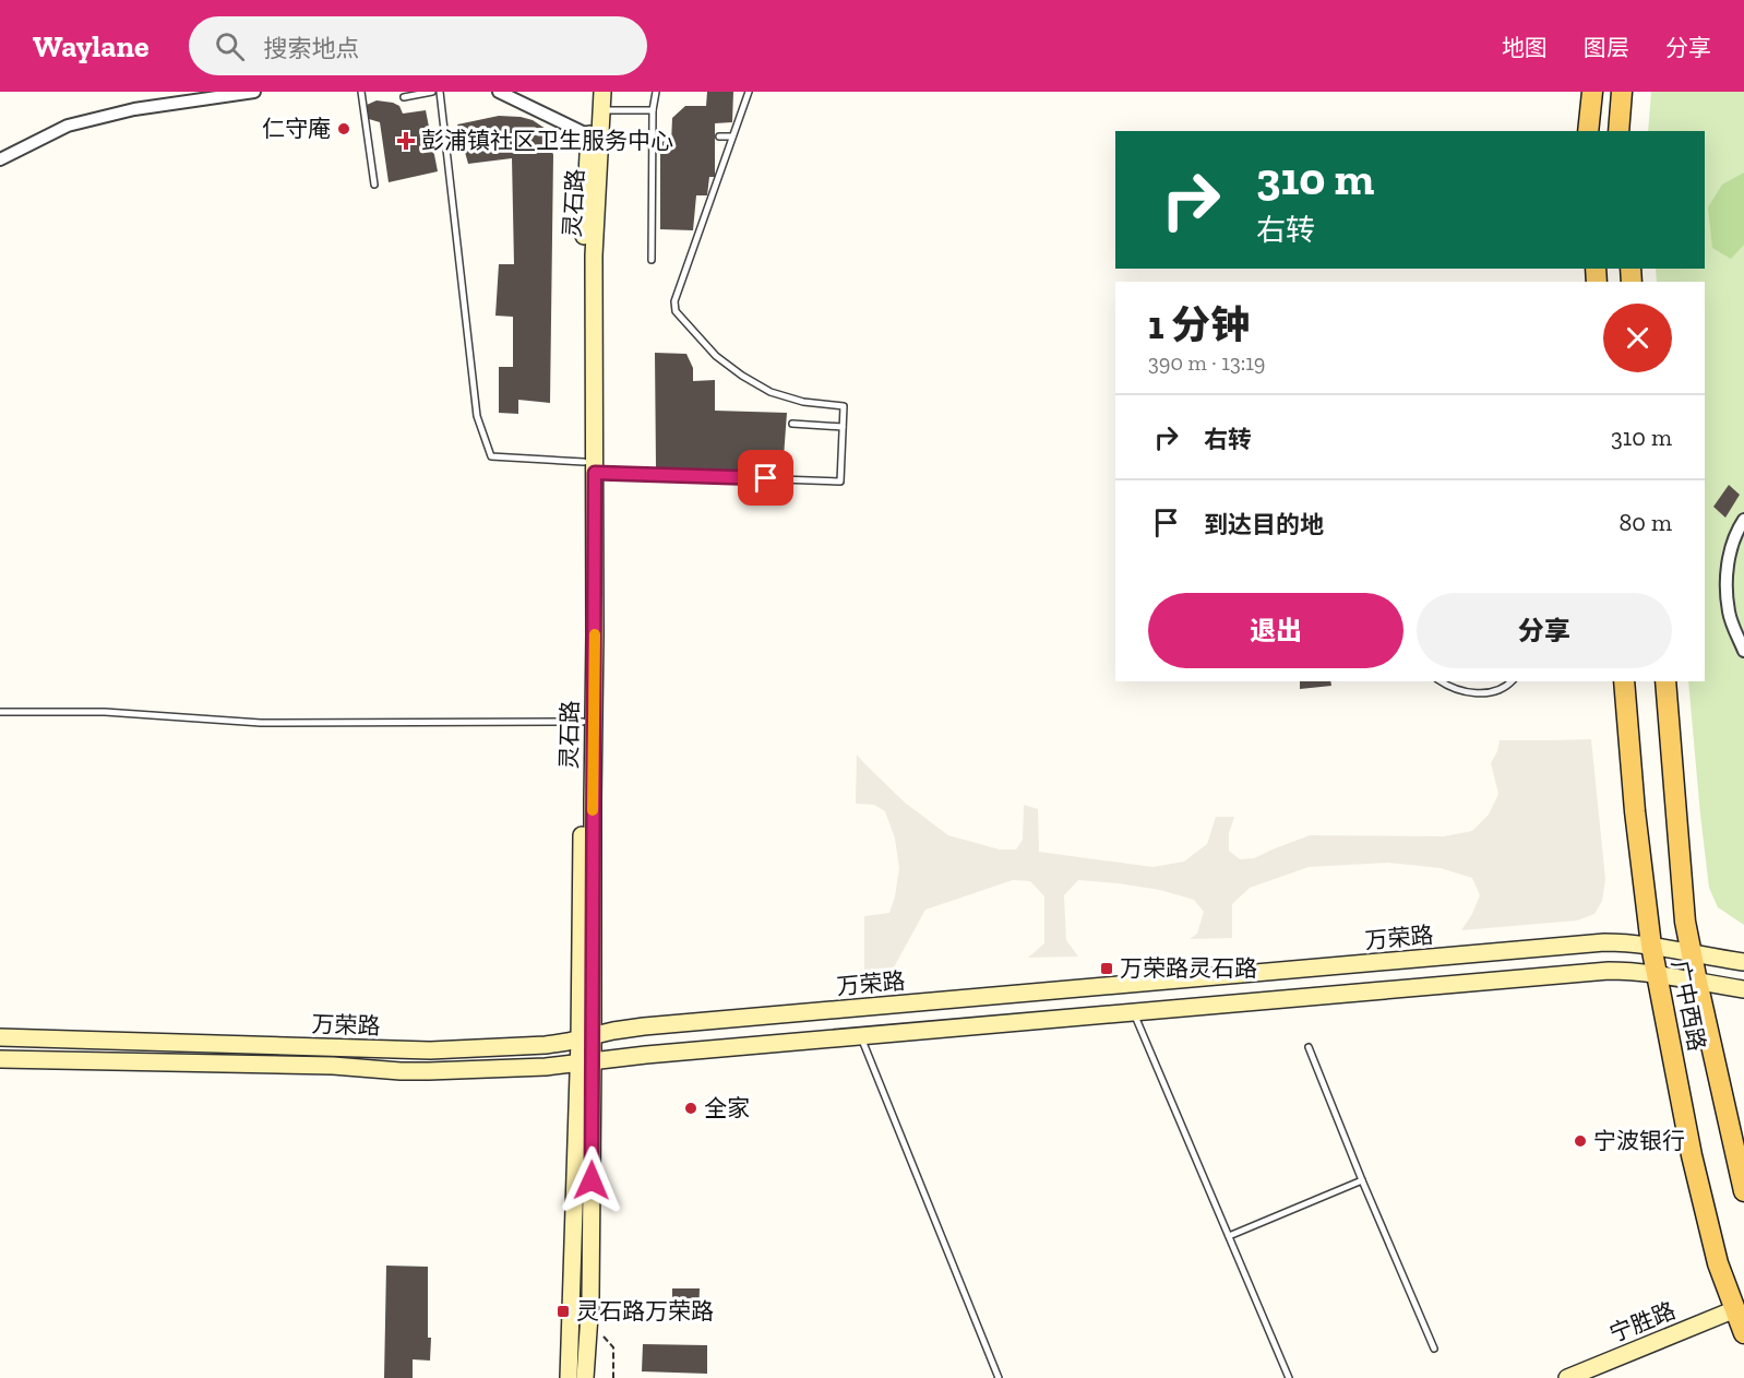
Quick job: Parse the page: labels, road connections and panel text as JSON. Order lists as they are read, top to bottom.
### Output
{
  "streets": {
    "main road": [
      "灵石路",
      "万荣路",
      "广中西路",
      "宁胜路"
    ]
  },
  "crossings": [
    ["灵石路", "万荣路"],
    ["万荣路", "广中西路"],
    ["广中西路", "宁胜路"]
  ],
  "places": {
    "other": ["仁守庵", "全家", "宁波银行"],
    "health": ["彭浦镇社区卫生服务中心"],
    "transit": ["万荣路灵石路", "灵石路万荣路"]
  },
  "page": {
    "header": "Waylane",
    "search": "搜索地点",
    "nav": ["地图", "图层", "分享"],
    "turn": ["310 m", "右转"],
    "heading": ["1 分钟", "390 m · 13:19"],
    "list": [
      {
        "name": "右转",
        "value": "310 m"
      },
      {
        "name": "到达目的地",
        "value": "80 m"
      }
    ],
    "buttons": ["退出", "分享"]
  }
}
